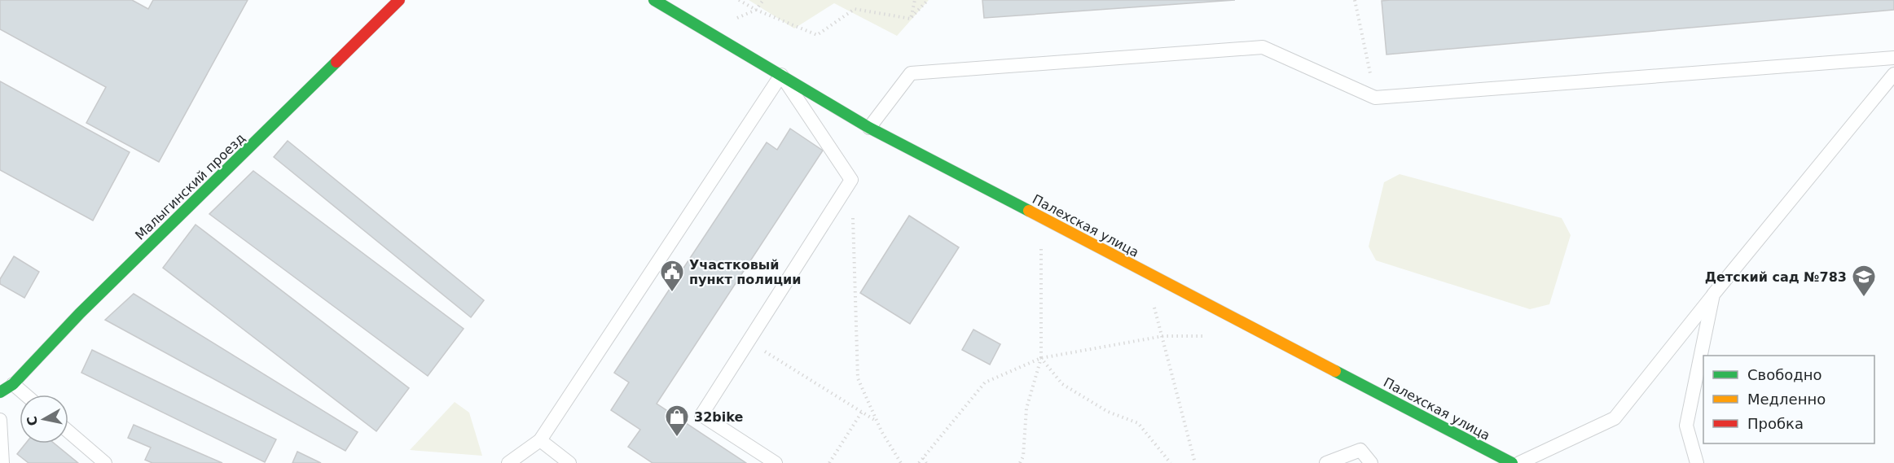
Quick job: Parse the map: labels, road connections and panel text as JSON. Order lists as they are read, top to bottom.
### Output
{
  "streets": {
    "street": ["Малыгинский проезд", "Палехская улица"]
  },
  "places": {
    "public building": ["Участковый пункт полиции"],
    "school or university": ["Детский сад №783"],
    "shop": ["32bike"]
  },
  "legend": ["Свободно", "Медленно", "Пробка"],
  "north": "left"
}
